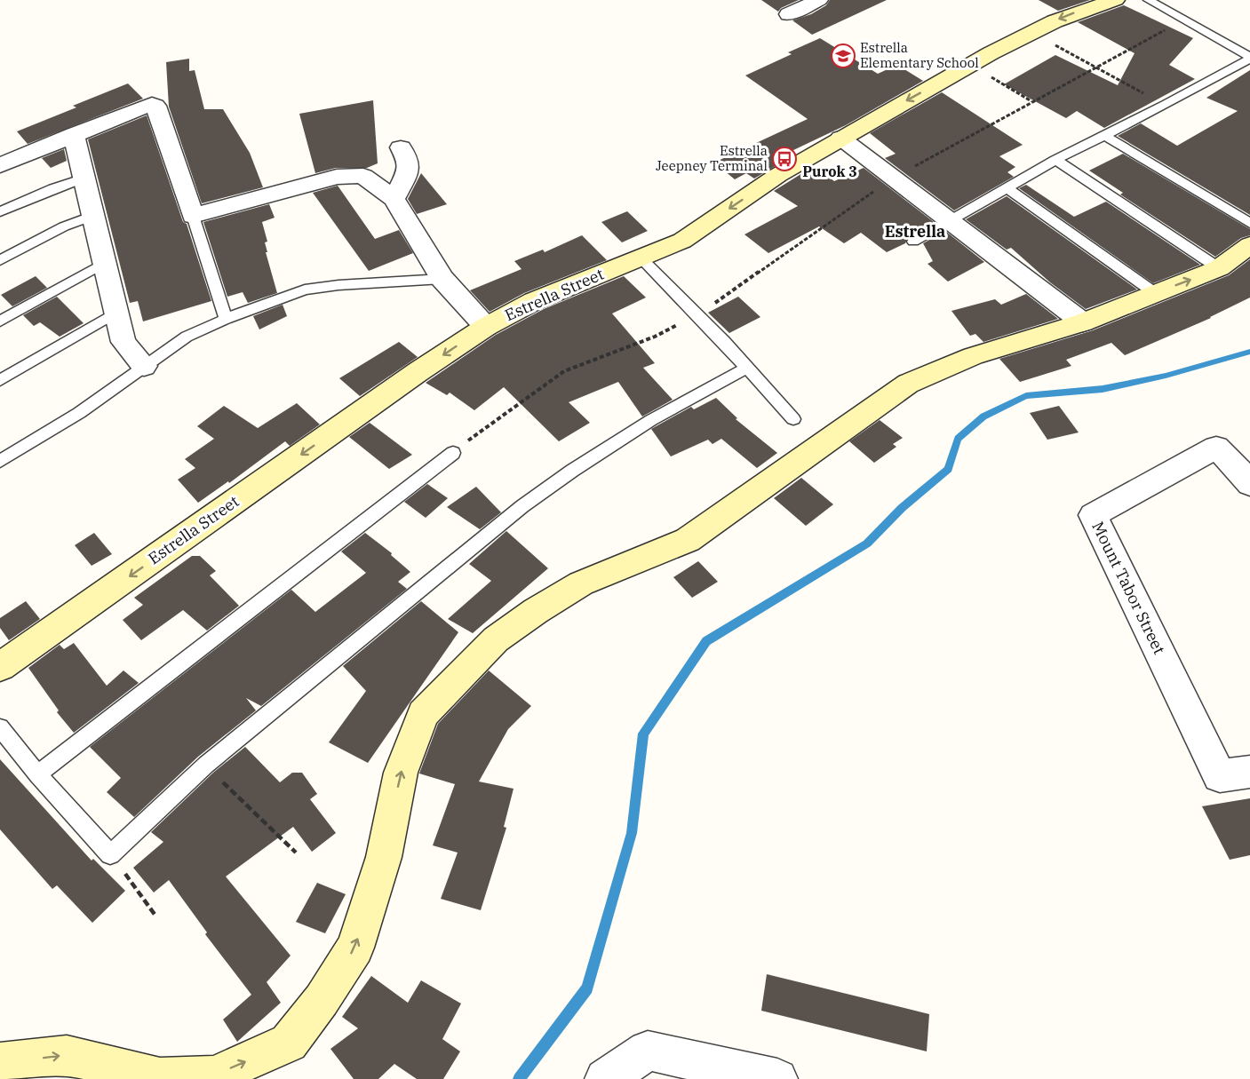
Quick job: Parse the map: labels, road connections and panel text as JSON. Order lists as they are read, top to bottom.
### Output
{
  "streets": {
    "street": ["Estrella Street", "Mount Tabor Street"]
  },
  "districts": ["Purok 3", "Estrella"],
  "places": {
    "school or university": ["Estrella Elementary School"],
    "bus stop": ["Estrella Jeepney Terminal"]
  }
}
